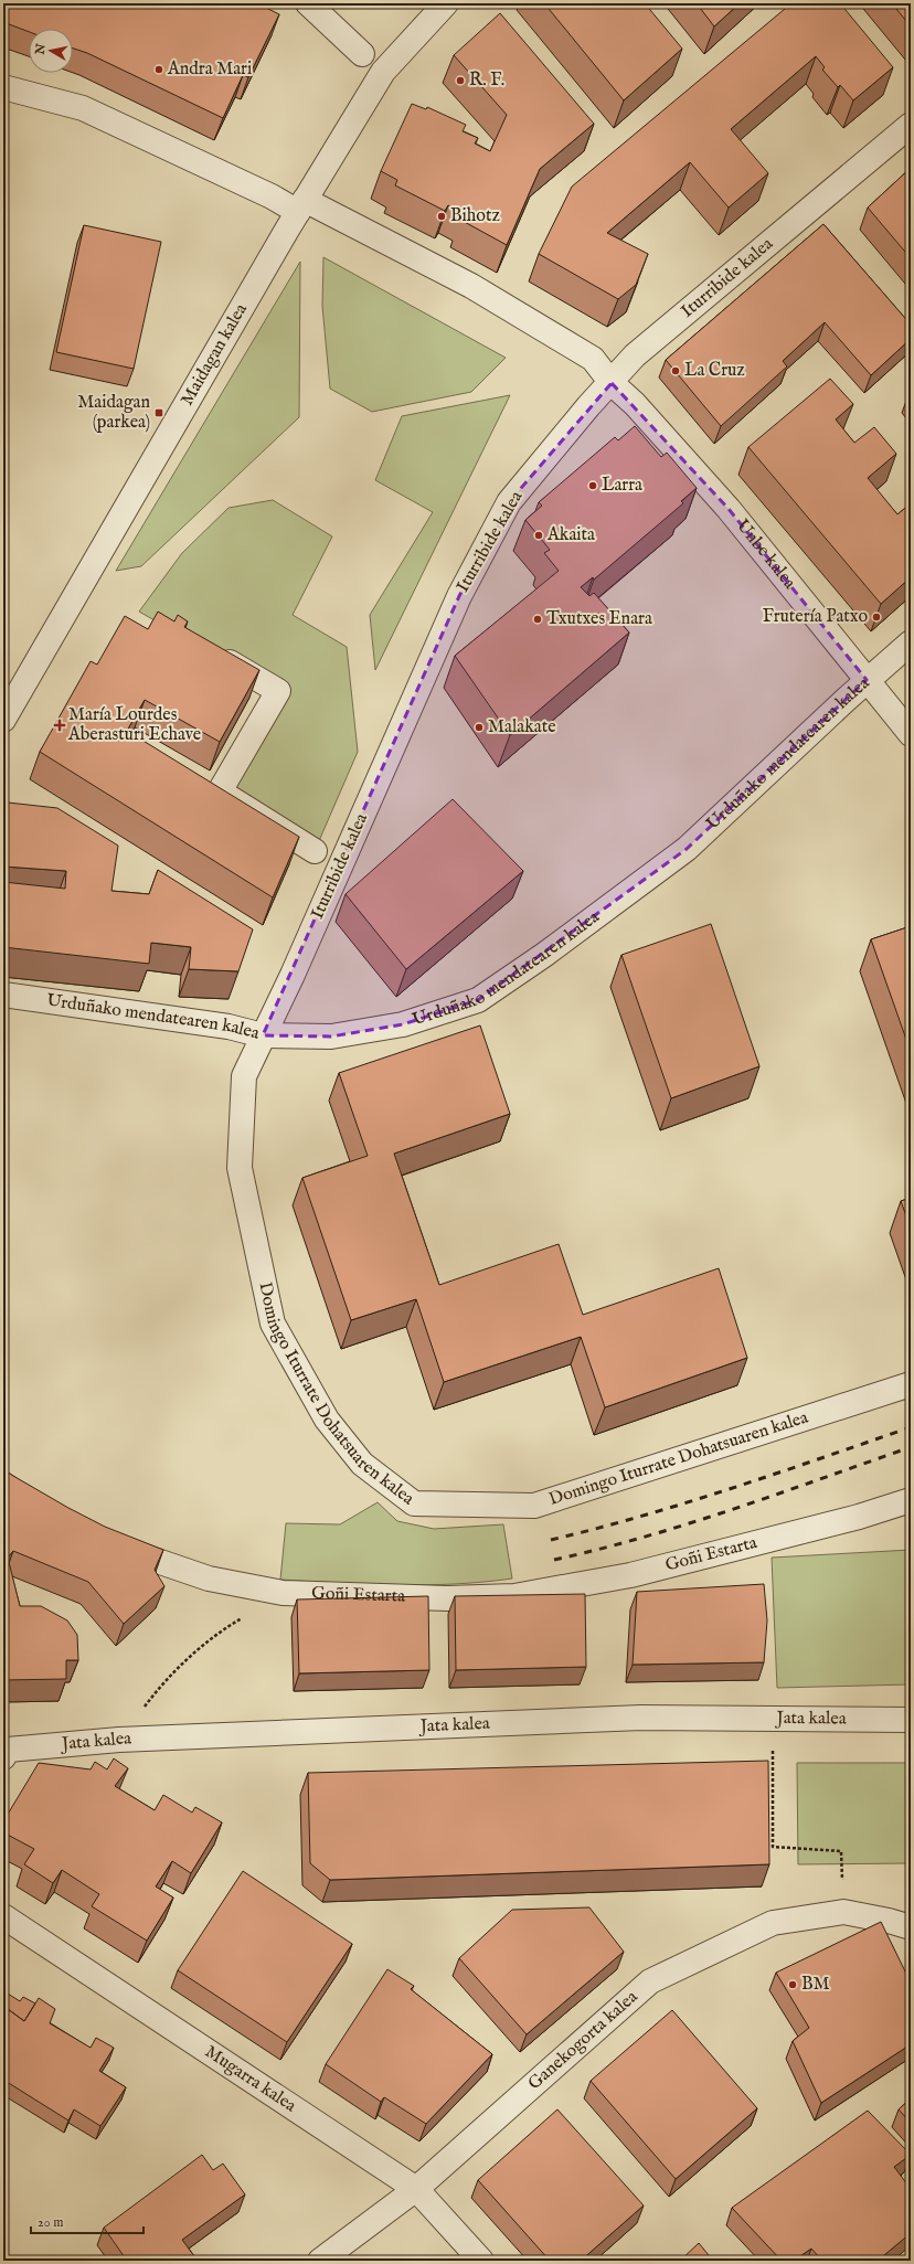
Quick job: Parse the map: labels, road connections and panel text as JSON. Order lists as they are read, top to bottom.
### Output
{
  "streets": {
    "street": [
      "Iturribide kalea",
      "Maidagan kalea",
      "Unbe kalea",
      "Urduñako mendatearen kalea",
      "Domingo Iturrate Dohatsuaren kalea",
      "Goñi Estarta",
      "Jata kalea",
      "Ganekogorta kalea",
      "Mugarra kalea"
    ]
  },
  "crossings": [
    ["Iturribide kalea", "Unbe kalea"],
    ["Iturribide kalea", "Urduñako mendatearen kalea"],
    ["Iturribide kalea", "Domingo Iturrate Dohatsuaren kalea"],
    ["Maidagan kalea", "Unbe kalea"],
    ["Unbe kalea", "Urduñako mendatearen kalea"],
    ["Urduñako mendatearen kalea", "Domingo Iturrate Dohatsuaren kalea"],
    ["Ganekogorta kalea", "Mugarra kalea"]
  ],
  "places": {
    "other": [
      "Andra Mari",
      "R. F.",
      "Bihotz",
      "La Cruz",
      "Larra",
      "Akaita",
      "Frutería Patxo",
      "Txutxes Enara",
      "Malakate",
      "BM"
    ],
    "transit": ["Maidagan (parkea)"],
    "health": ["María Lourdes Aberasturi Echave"]
  },
  "scale_bar": "20 m",
  "north": "left"
}
